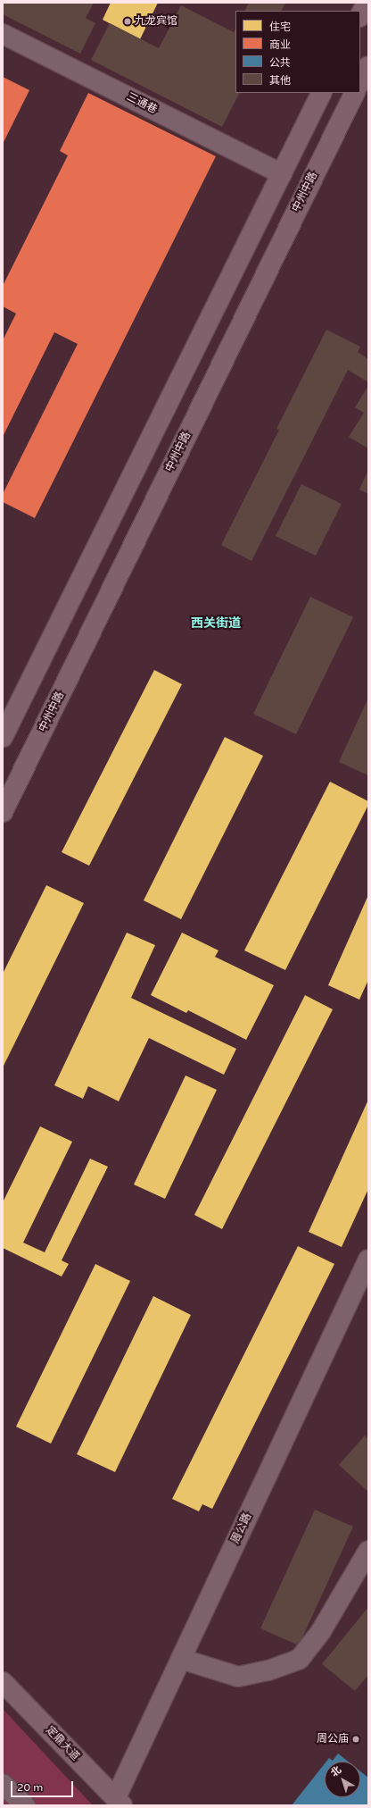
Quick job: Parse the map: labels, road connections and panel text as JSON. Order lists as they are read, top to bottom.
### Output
{
  "streets": {
    "main road": ["中州中路", "定鼎大道"],
    "street": ["三通巷", "周公路"]
  },
  "crossings": [
    ["周公路", "定鼎大道"]
  ],
  "districts": ["西关街道"],
  "places": ["九龙宾馆", "周公庙"],
  "legend": [
    "住宅",
    "商业",
    "公共",
    "其他"
  ],
  "scale_bar": "20 m",
  "north": "top left"
}
